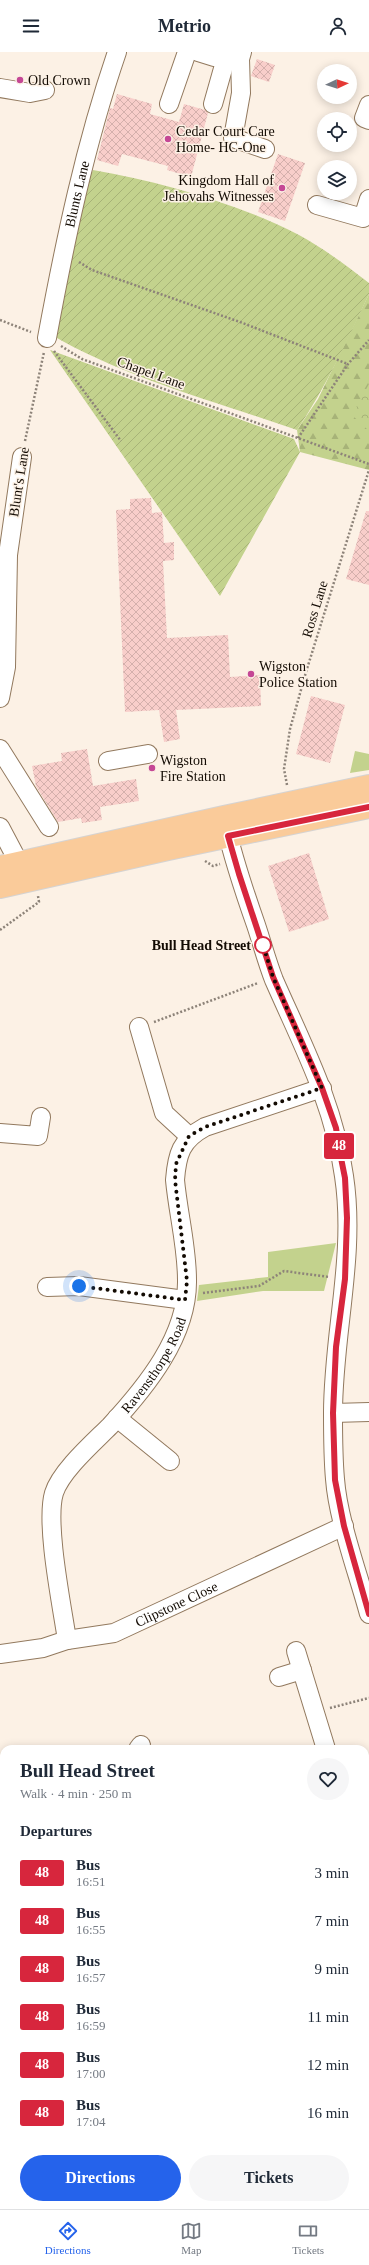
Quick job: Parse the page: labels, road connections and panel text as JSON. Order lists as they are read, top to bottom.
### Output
{
  "streets": {
    "street": [
      "Blunts Lane",
      "Blunt's Lane",
      "Ravensthorpe Road",
      "Clipstone Close"
    ],
    "path": ["Chapel Lane", "Ross Lane"]
  },
  "crossings": [
    ["Blunts Lane", "Chapel Lane"],
    ["Blunts Lane", "Blunt's Lane"],
    ["Chapel Lane", "Blunt's Lane"],
    ["Ravensthorpe Road", "Clipstone Close"]
  ],
  "places": [
    "Old Crown",
    "Cedar Court Care Home- HC-One",
    "Kingdom Hall of Jehovahs Witnesses",
    "Wigston Police Station",
    "Wigston Fire Station",
    "Bull Head Street"
  ],
  "lines": ["bus line 48"],
  "north": "right",
  "page": {
    "header": "Metrio",
    "on_map": "48",
    "heading": [
      ["Bull Head Street", "Walk · 4 min · 250 m"],
      "Departures"
    ],
    "list": [
      {
        "mark": "48",
        "name": "Bus",
        "note": "16:51",
        "value": "3 min"
      },
      {
        "mark": "48",
        "name": "Bus",
        "note": "16:55",
        "value": "7 min"
      },
      {
        "mark": "48",
        "name": "Bus",
        "note": "16:57",
        "value": "9 min"
      },
      {
        "mark": "48",
        "name": "Bus",
        "note": "16:59",
        "value": "11 min"
      },
      {
        "mark": "48",
        "name": "Bus",
        "note": "17:00",
        "value": "12 min"
      },
      {
        "mark": "48",
        "name": "Bus",
        "note": "17:04",
        "value": "16 min"
      }
    ],
    "buttons": ["Directions", "Tickets"],
    "tabs": ["Directions", "Map", "Tickets"]
  }
}
